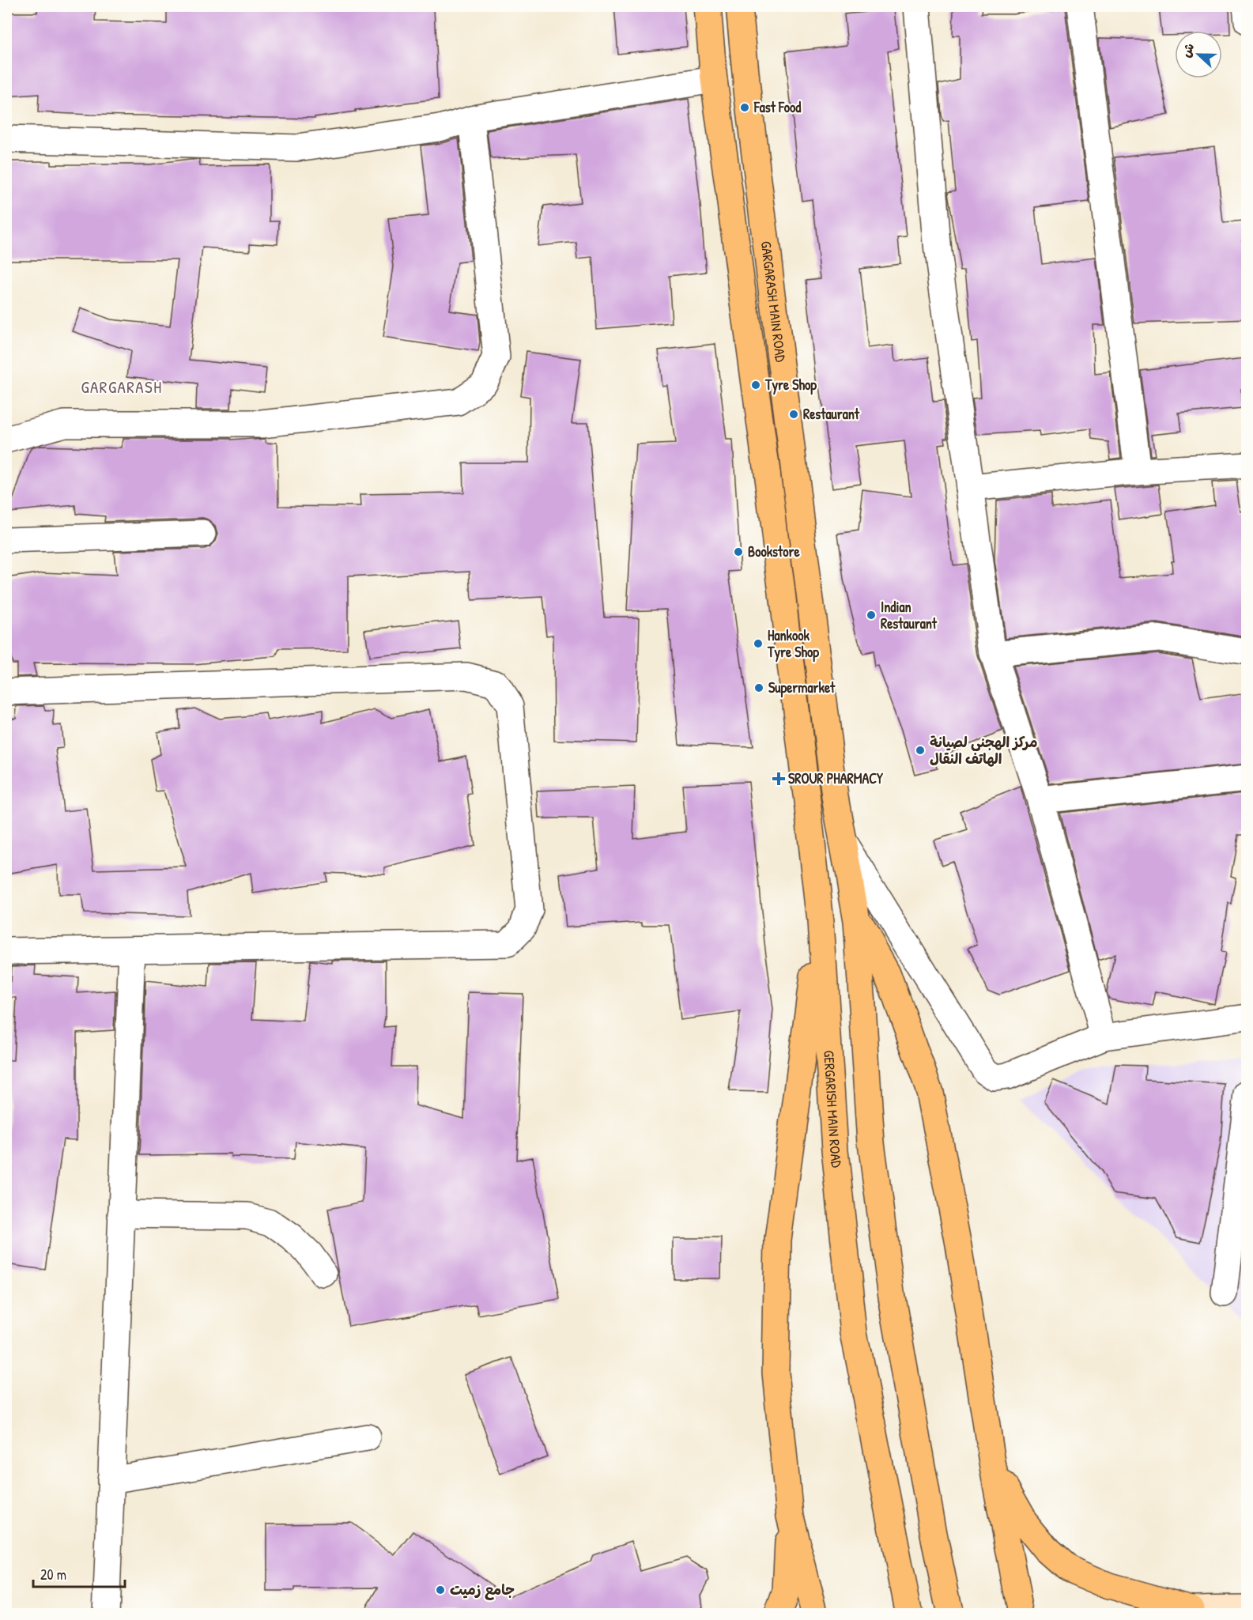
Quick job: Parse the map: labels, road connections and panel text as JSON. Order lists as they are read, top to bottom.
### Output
{
  "streets": {
    "main road": ["GARGARASH MAIN ROAD", "GERGARISH MAIN ROAD"]
  },
  "districts": ["GARGARASH"],
  "places": {
    "other": [
      "Fast Food",
      "Tyre Shop",
      "Restaurant",
      "Bookstore",
      "Indian Restaurant",
      "Hankook Tyre Shop",
      "Supermarket",
      "مركز الهجني لصيانة الهاتف النقال",
      "جامع زميت"
    ],
    "health": ["SROUR PHARMACY"]
  },
  "scale_bar": "20 m",
  "north": "left"
}
